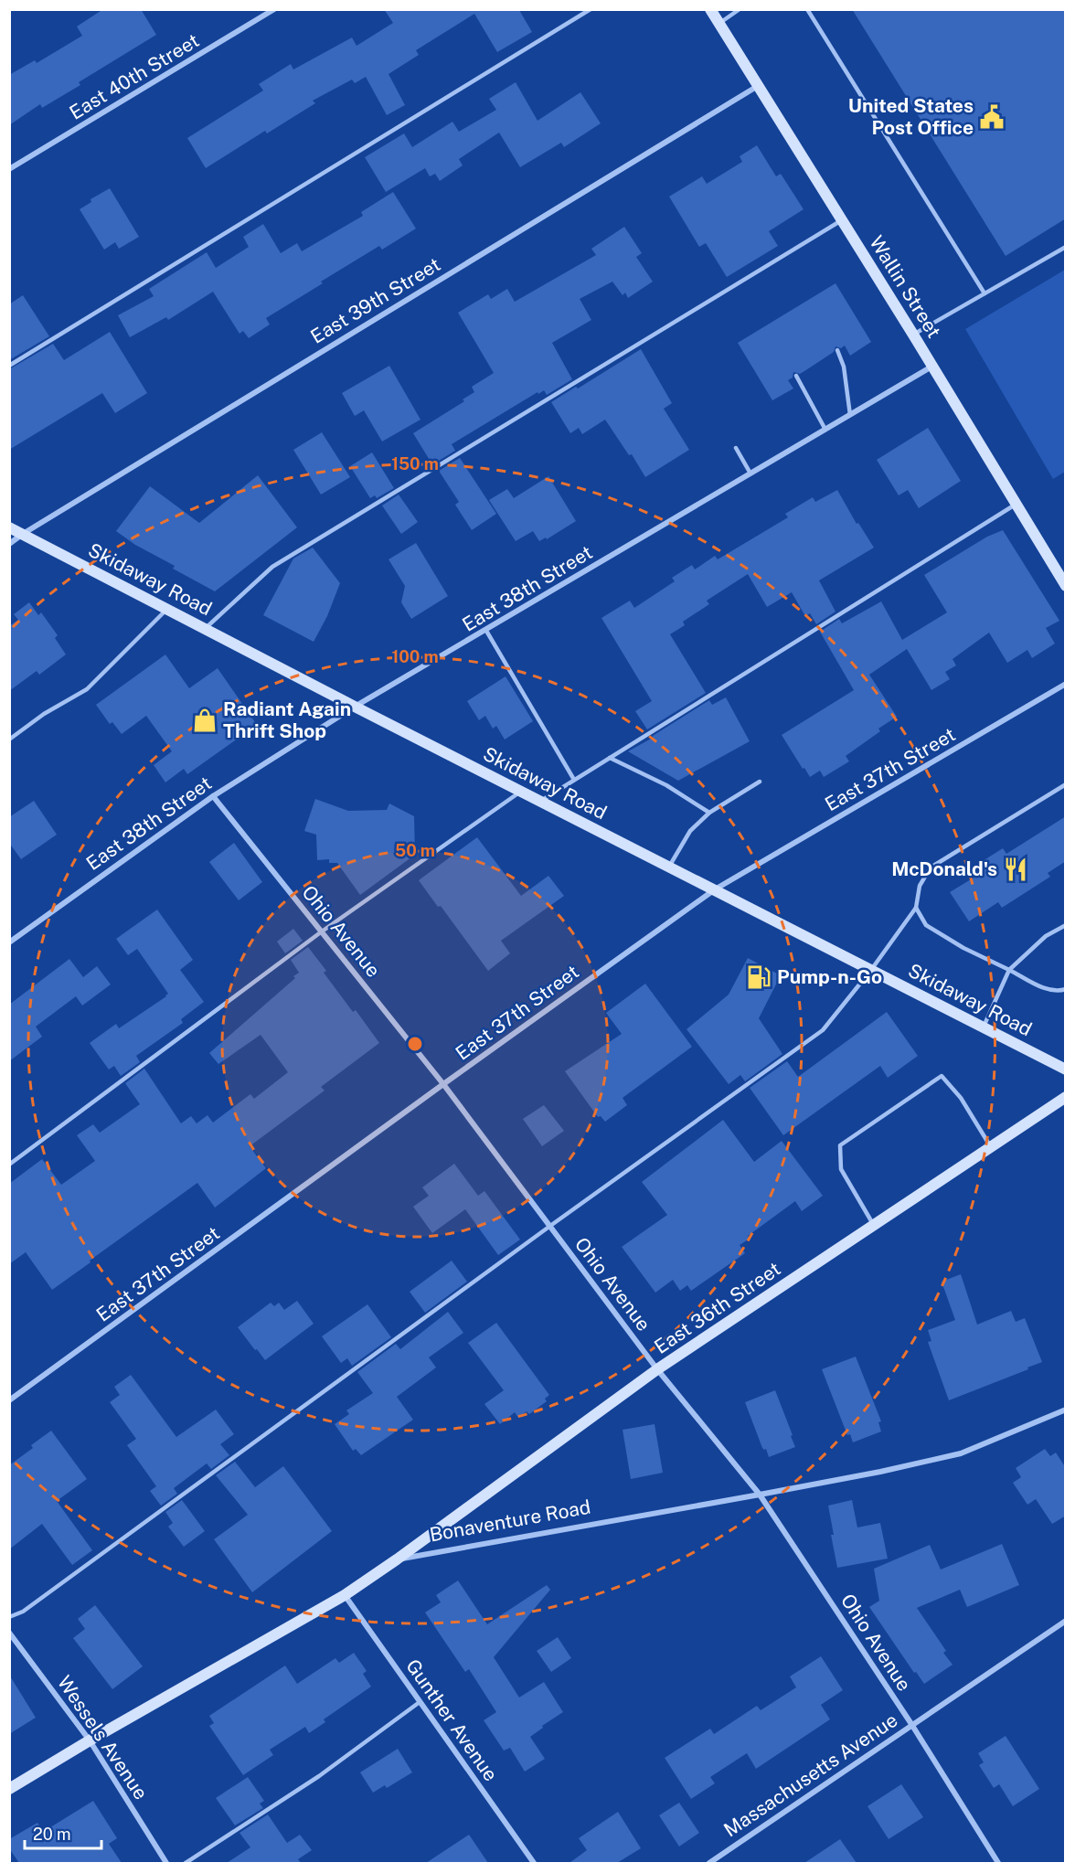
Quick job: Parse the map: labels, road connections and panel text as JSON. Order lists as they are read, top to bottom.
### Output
{
  "streets": {
    "main road": [
      "Wallin Street",
      "Skidaway Road",
      "East 36th Street",
      "Bonaventure Road"
    ],
    "street": [
      "East 40th Street",
      "East 39th Street",
      "East 38th Street",
      "East 37th Street",
      "Ohio Avenue",
      "Gunther Avenue",
      "Wessels Avenue",
      "Massachusetts Avenue"
    ]
  },
  "crossings": [
    ["Wallin Street", "East 39th Street"],
    ["Wallin Street", "East 38th Street"],
    ["East 39th Street", "Skidaway Road"],
    ["Skidaway Road", "East 38th Street"],
    ["Skidaway Road", "East 37th Street"],
    ["East 38th Street", "Ohio Avenue"],
    ["East 37th Street", "Ohio Avenue"],
    ["Ohio Avenue", "East 36th Street"],
    ["Ohio Avenue", "Bonaventure Road"],
    ["Ohio Avenue", "Massachusetts Avenue"],
    ["East 36th Street", "Bonaventure Road"],
    ["Bonaventure Road", "Gunther Avenue"],
    ["Bonaventure Road", "Wessels Avenue"]
  ],
  "places": {
    "public building": ["United States Post Office"],
    "shop": ["Radiant Again Thrift Shop"],
    "restaurant": ["McDonald's"],
    "fuel station": ["Pump-n-Go"]
  },
  "scale_bar": "20 m",
  "rings": ["150 m", "100 m", "50 m"]
}
